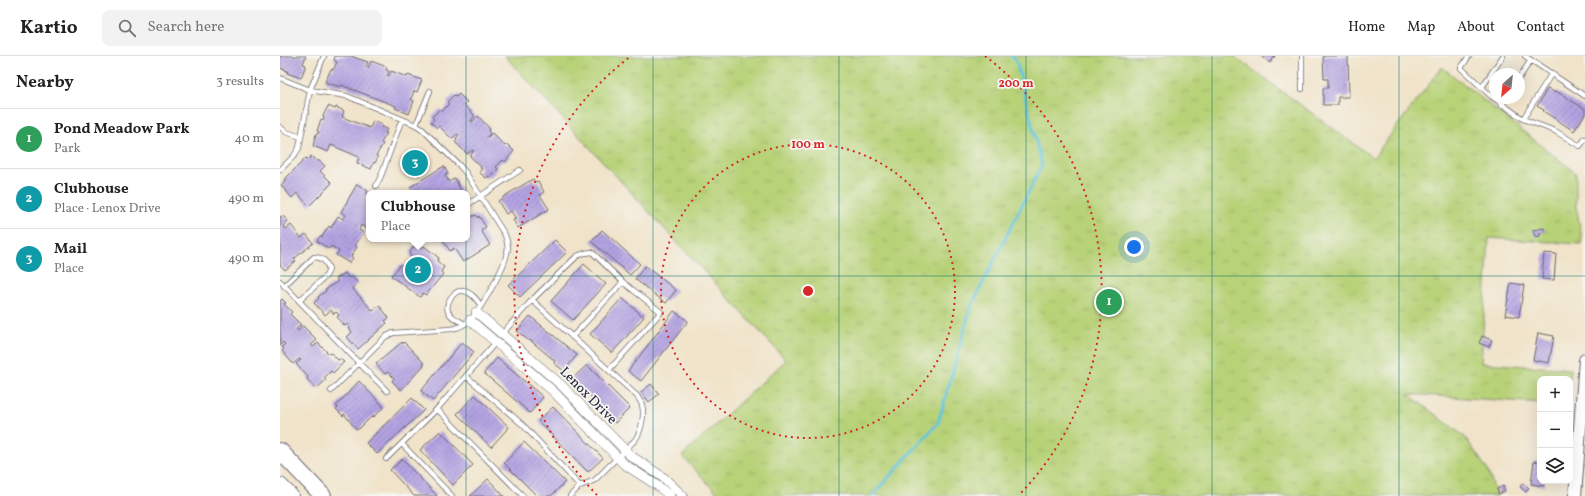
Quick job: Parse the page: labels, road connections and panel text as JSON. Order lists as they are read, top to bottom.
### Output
{
  "streets": {
    "street": ["Lenox Drive"]
  },
  "north": "bottom left",
  "page": {
    "header": "Kartio",
    "search": "Search here",
    "nav": [
      "Home",
      "Map",
      "About",
      "Contact"
    ],
    "heading": ["Nearby", "3 results"],
    "list": [
      {
        "mark": "1",
        "name": "Pond Meadow Park",
        "note": "Park",
        "value": "40 m"
      },
      {
        "mark": "2",
        "name": "Clubhouse",
        "note": "Place · Lenox Drive",
        "value": "490 m"
      },
      {
        "mark": "3",
        "name": "Mail",
        "note": "Place",
        "value": "490 m"
      }
    ],
    "pins": ["3", "2", "1"],
    "popup": ["Clubhouse", "Place"],
    "map_buttons": ["+", "−"]
  },
  "rings": ["200 m", "100 m"]
}
